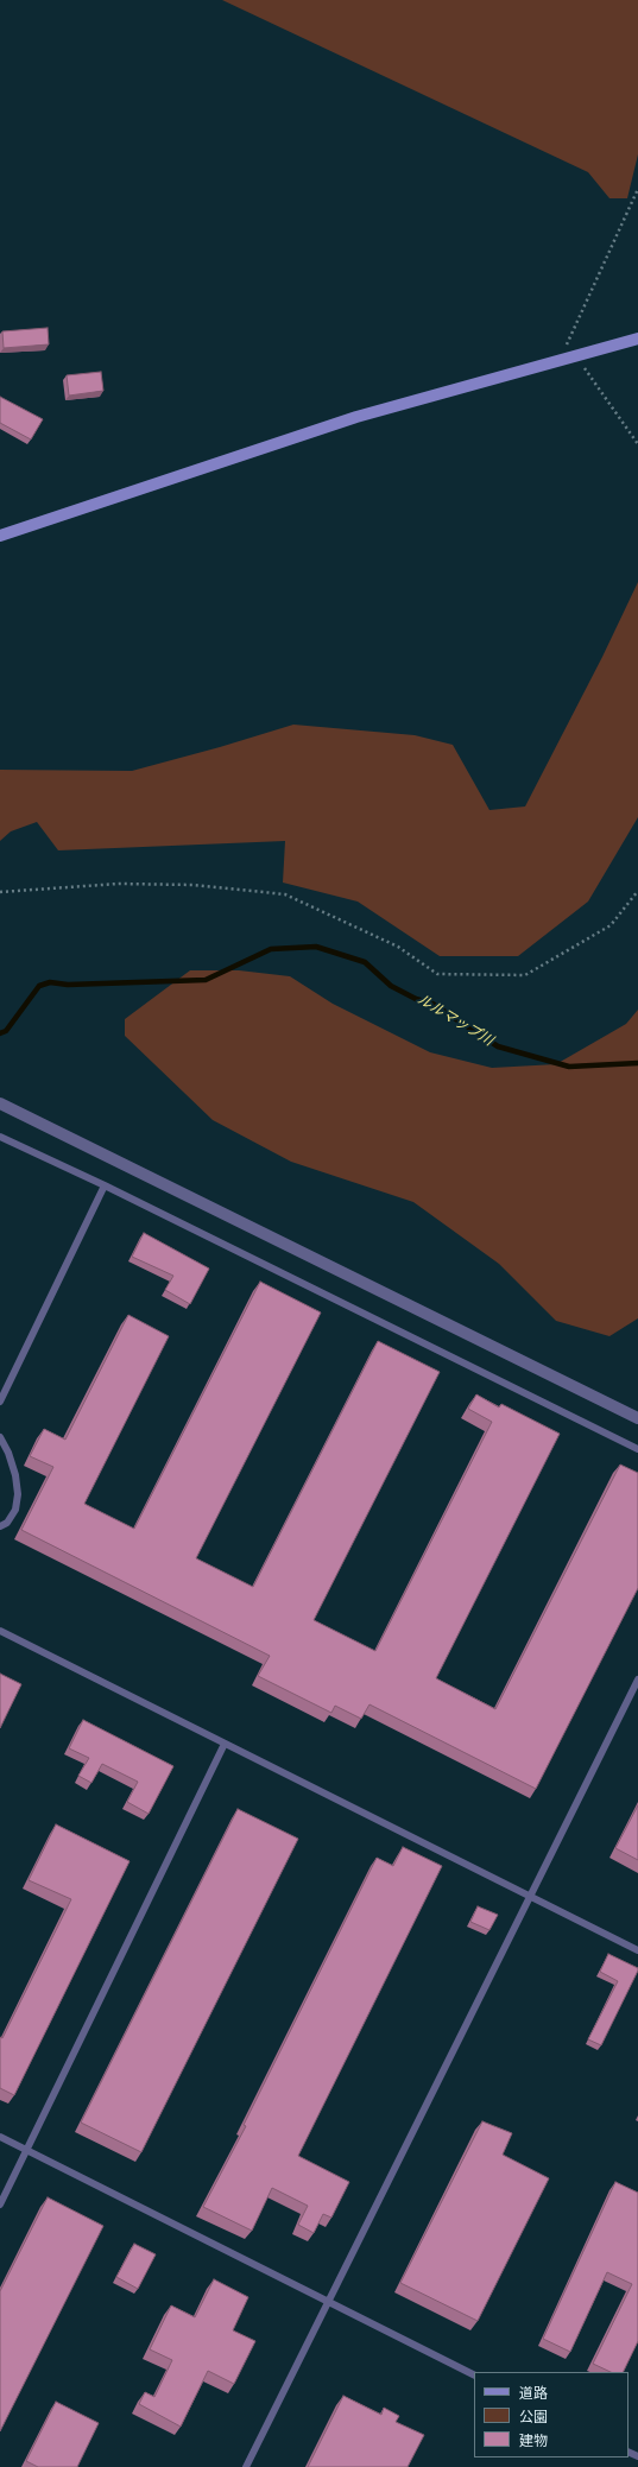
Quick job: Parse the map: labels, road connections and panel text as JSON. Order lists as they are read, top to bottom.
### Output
{
  "water": ["ルルマップ川"],
  "legend": ["道路", "公園", "建物"]
}
